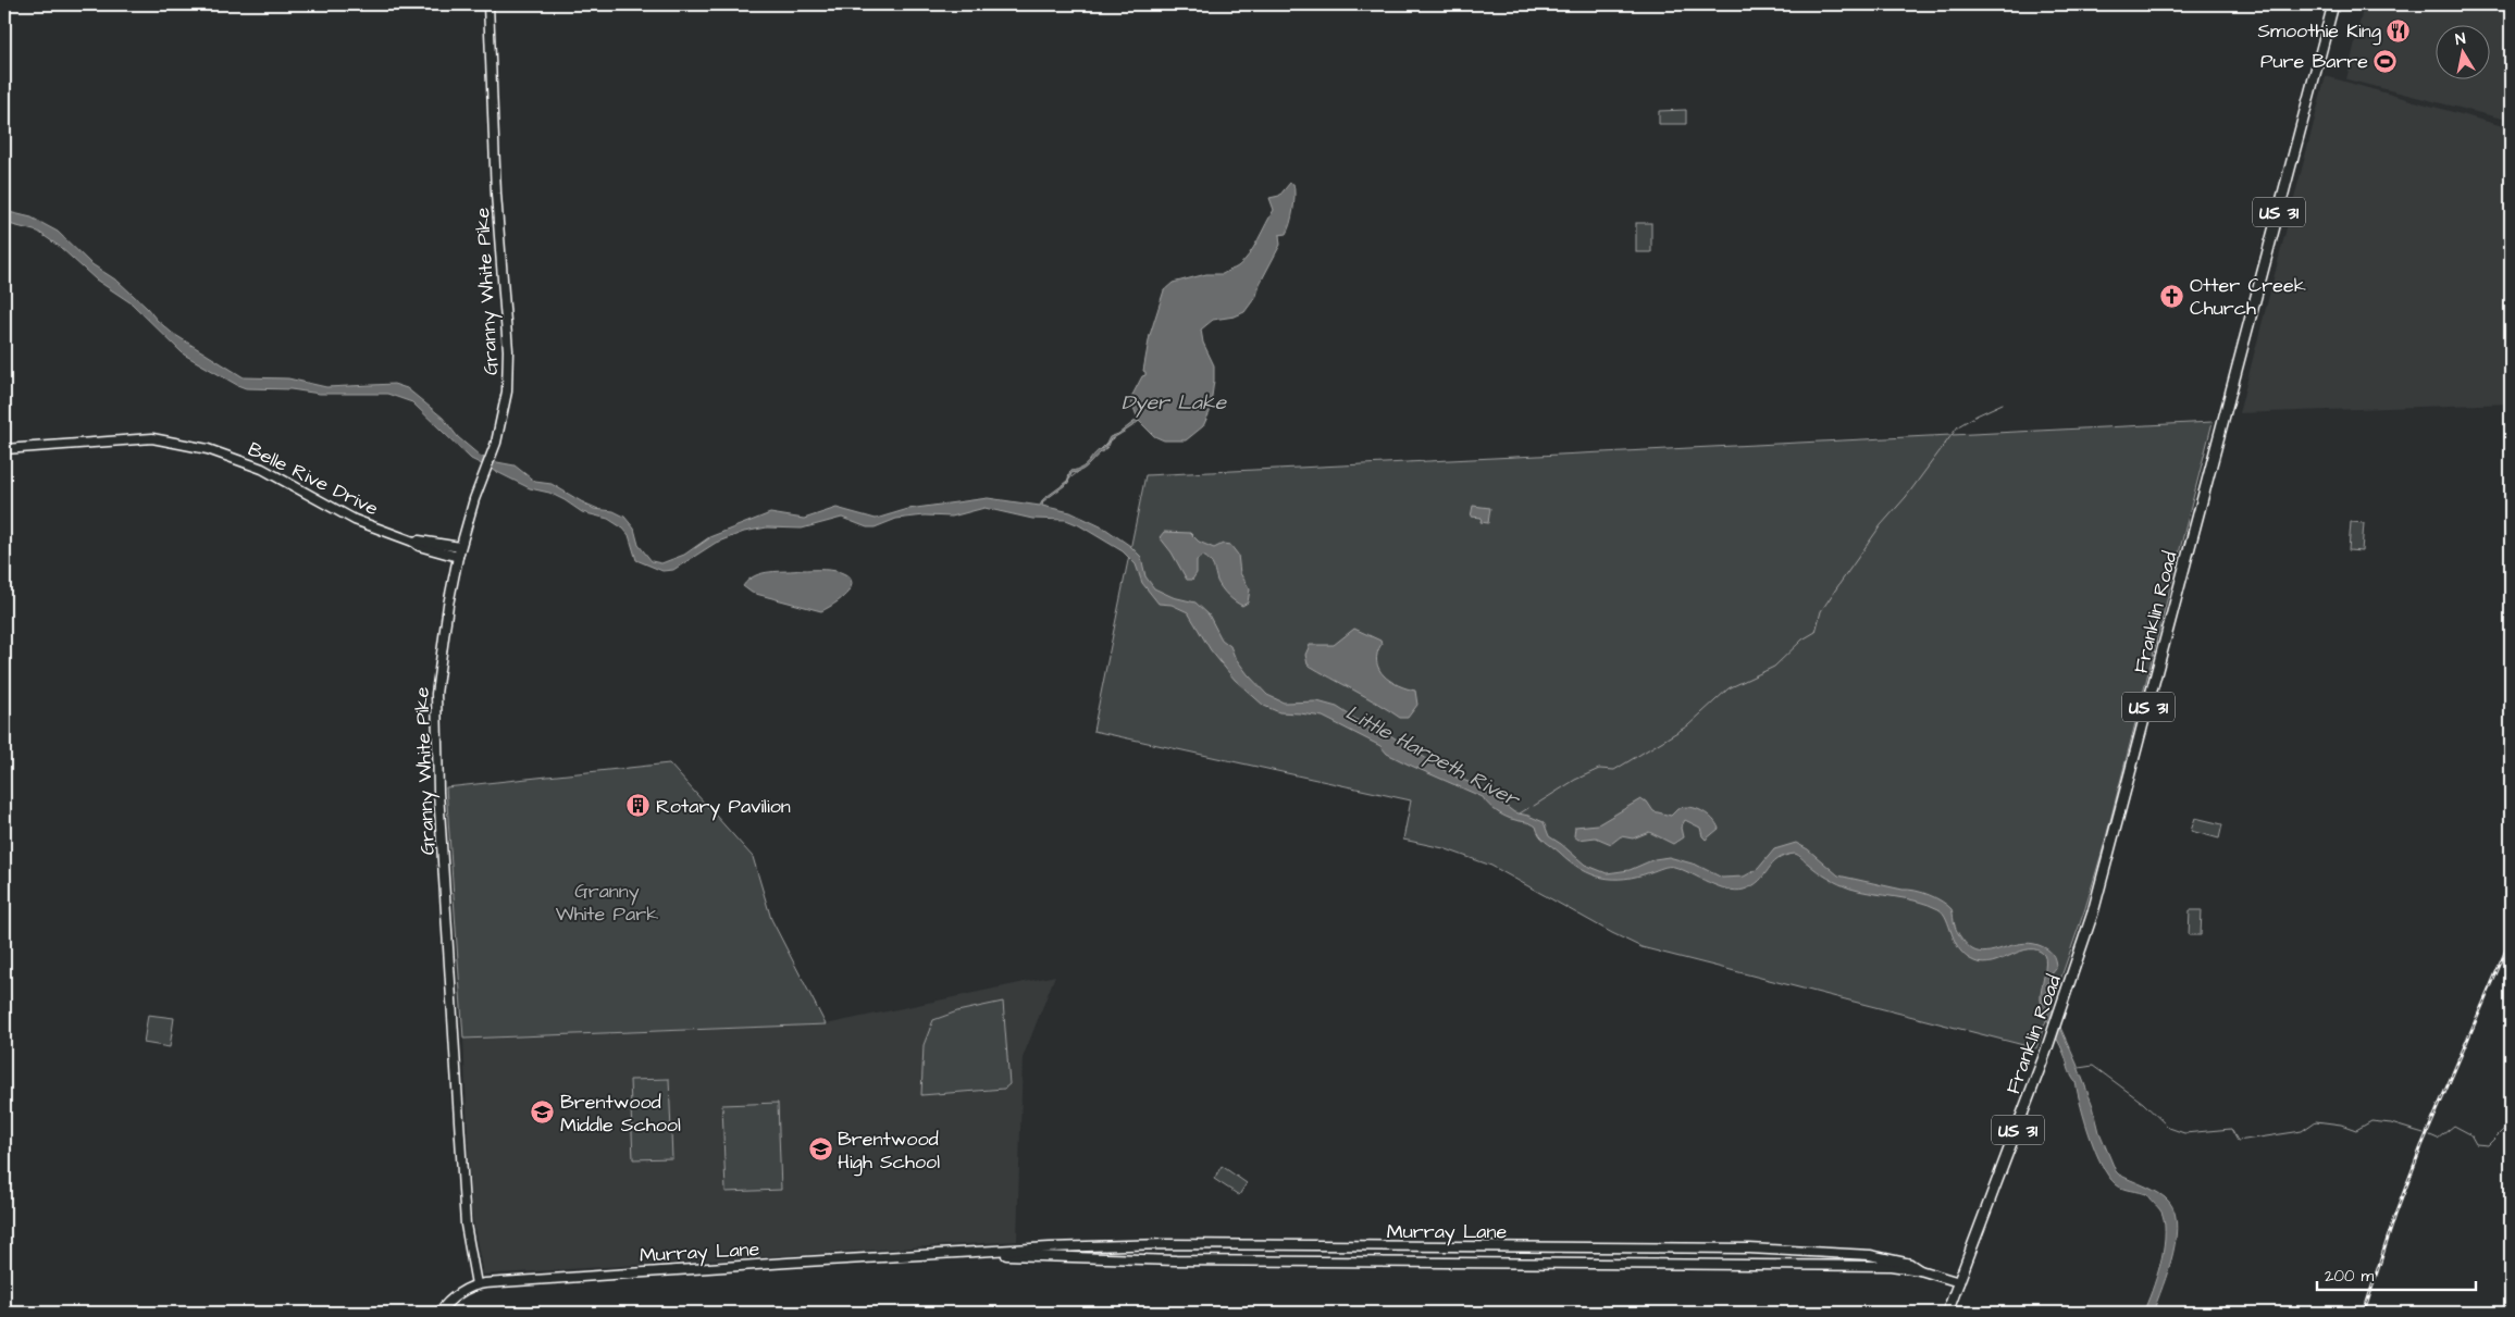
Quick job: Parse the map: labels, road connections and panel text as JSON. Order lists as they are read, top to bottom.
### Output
{
  "streets": {
    "main road": [
      "US 31",
      "Granny White Pike",
      "Belle Rive Drive",
      "Franklin Road",
      "Murray Lane"
    ]
  },
  "crossings": [
    ["Granny White Pike", "Belle Rive Drive"],
    ["Granny White Pike", "Murray Lane"],
    ["Franklin Road", "Murray Lane"]
  ],
  "water": ["Dyer Lake", "Little Harpeth River"],
  "parks": ["Granny White Park"],
  "places": {
    "restaurant": ["Smoothie King"],
    "sports": ["Pure Barre"],
    "church": ["Otter Creek Church"],
    "building": ["Rotary Pavilion"],
    "school or university": ["Brentwood Middle School", "Brentwood High School"]
  },
  "scale_bar": "200 m",
  "north": "top"
}
